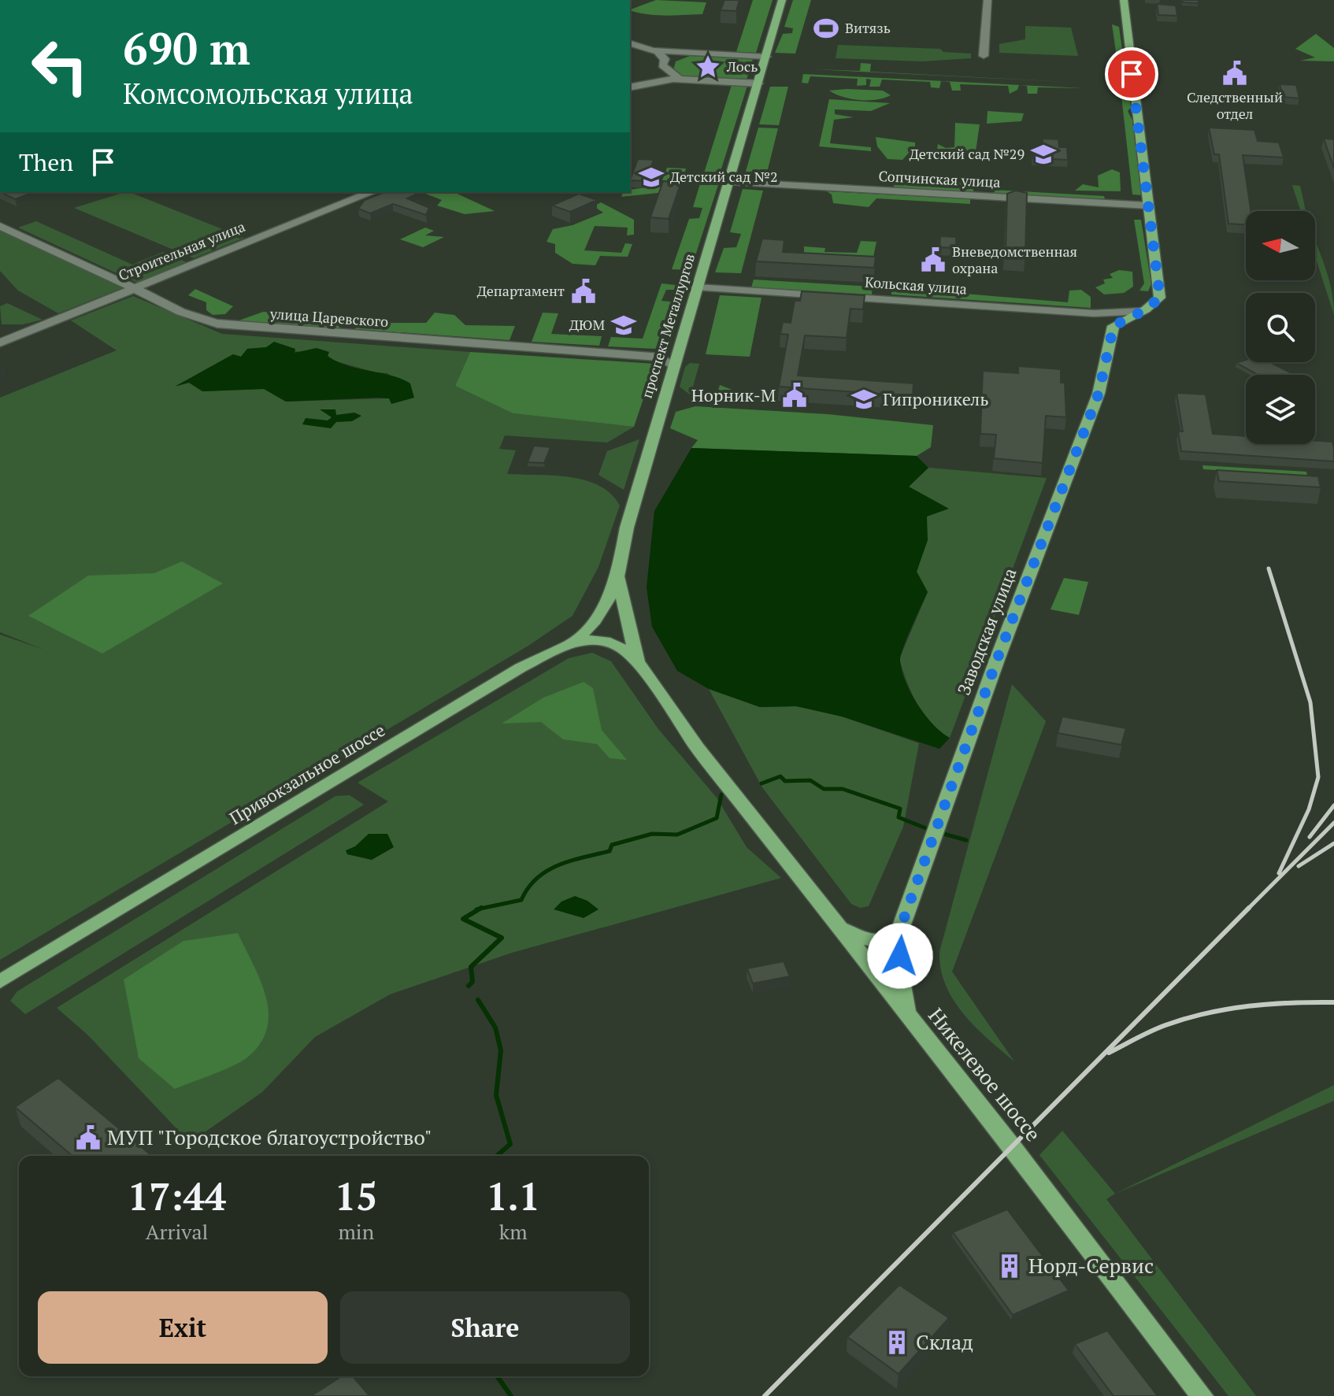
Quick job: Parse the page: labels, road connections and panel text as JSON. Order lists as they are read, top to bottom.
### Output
{
  "streets": {
    "main road": [
      "проспект Металлургов",
      "Заводская улица",
      "Привокзальное шоссе",
      "Никелевое шоссе"
    ],
    "street": [
      "Сопчинская улица",
      "Строительная улица",
      "Кольская улица",
      "улица Царевского"
    ]
  },
  "crossings": [
    ["Сопчинская улица", "проспект Металлургов"],
    ["Строительная улица", "улица Царевского"],
    ["Кольская улица", "проспект Металлургов"],
    ["Кольская улица", "Заводская улица"],
    ["улица Царевского", "проспект Металлургов"],
    ["проспект Металлургов", "Привокзальное шоссе"],
    ["проспект Металлургов", "Никелевое шоссе"],
    ["Привокзальное шоссе", "Никелевое шоссе"]
  ],
  "places": {
    "sports": ["Витязь"],
    "place": ["Лось"],
    "public building": [
      "Следственный отдел",
      "Вневедомственная охрана",
      "Департамент",
      "Норник-М",
      "МУП \"Городское благоустройство\""
    ],
    "school or university": [
      "Детский сад №29",
      "Детский сад №2",
      "ДЮМ",
      "Гипроникель"
    ],
    "building": ["Норд-Сервис", "Склад"]
  },
  "north": "left",
  "page": {
    "turn": ["690 m", "Комсомольская улица"],
    "then": "Then",
    "eta": [
      "17:44",
      "Arrival",
      "15",
      "min",
      "1.1",
      "km"
    ],
    "buttons": ["Exit", "Share"]
  }
}
